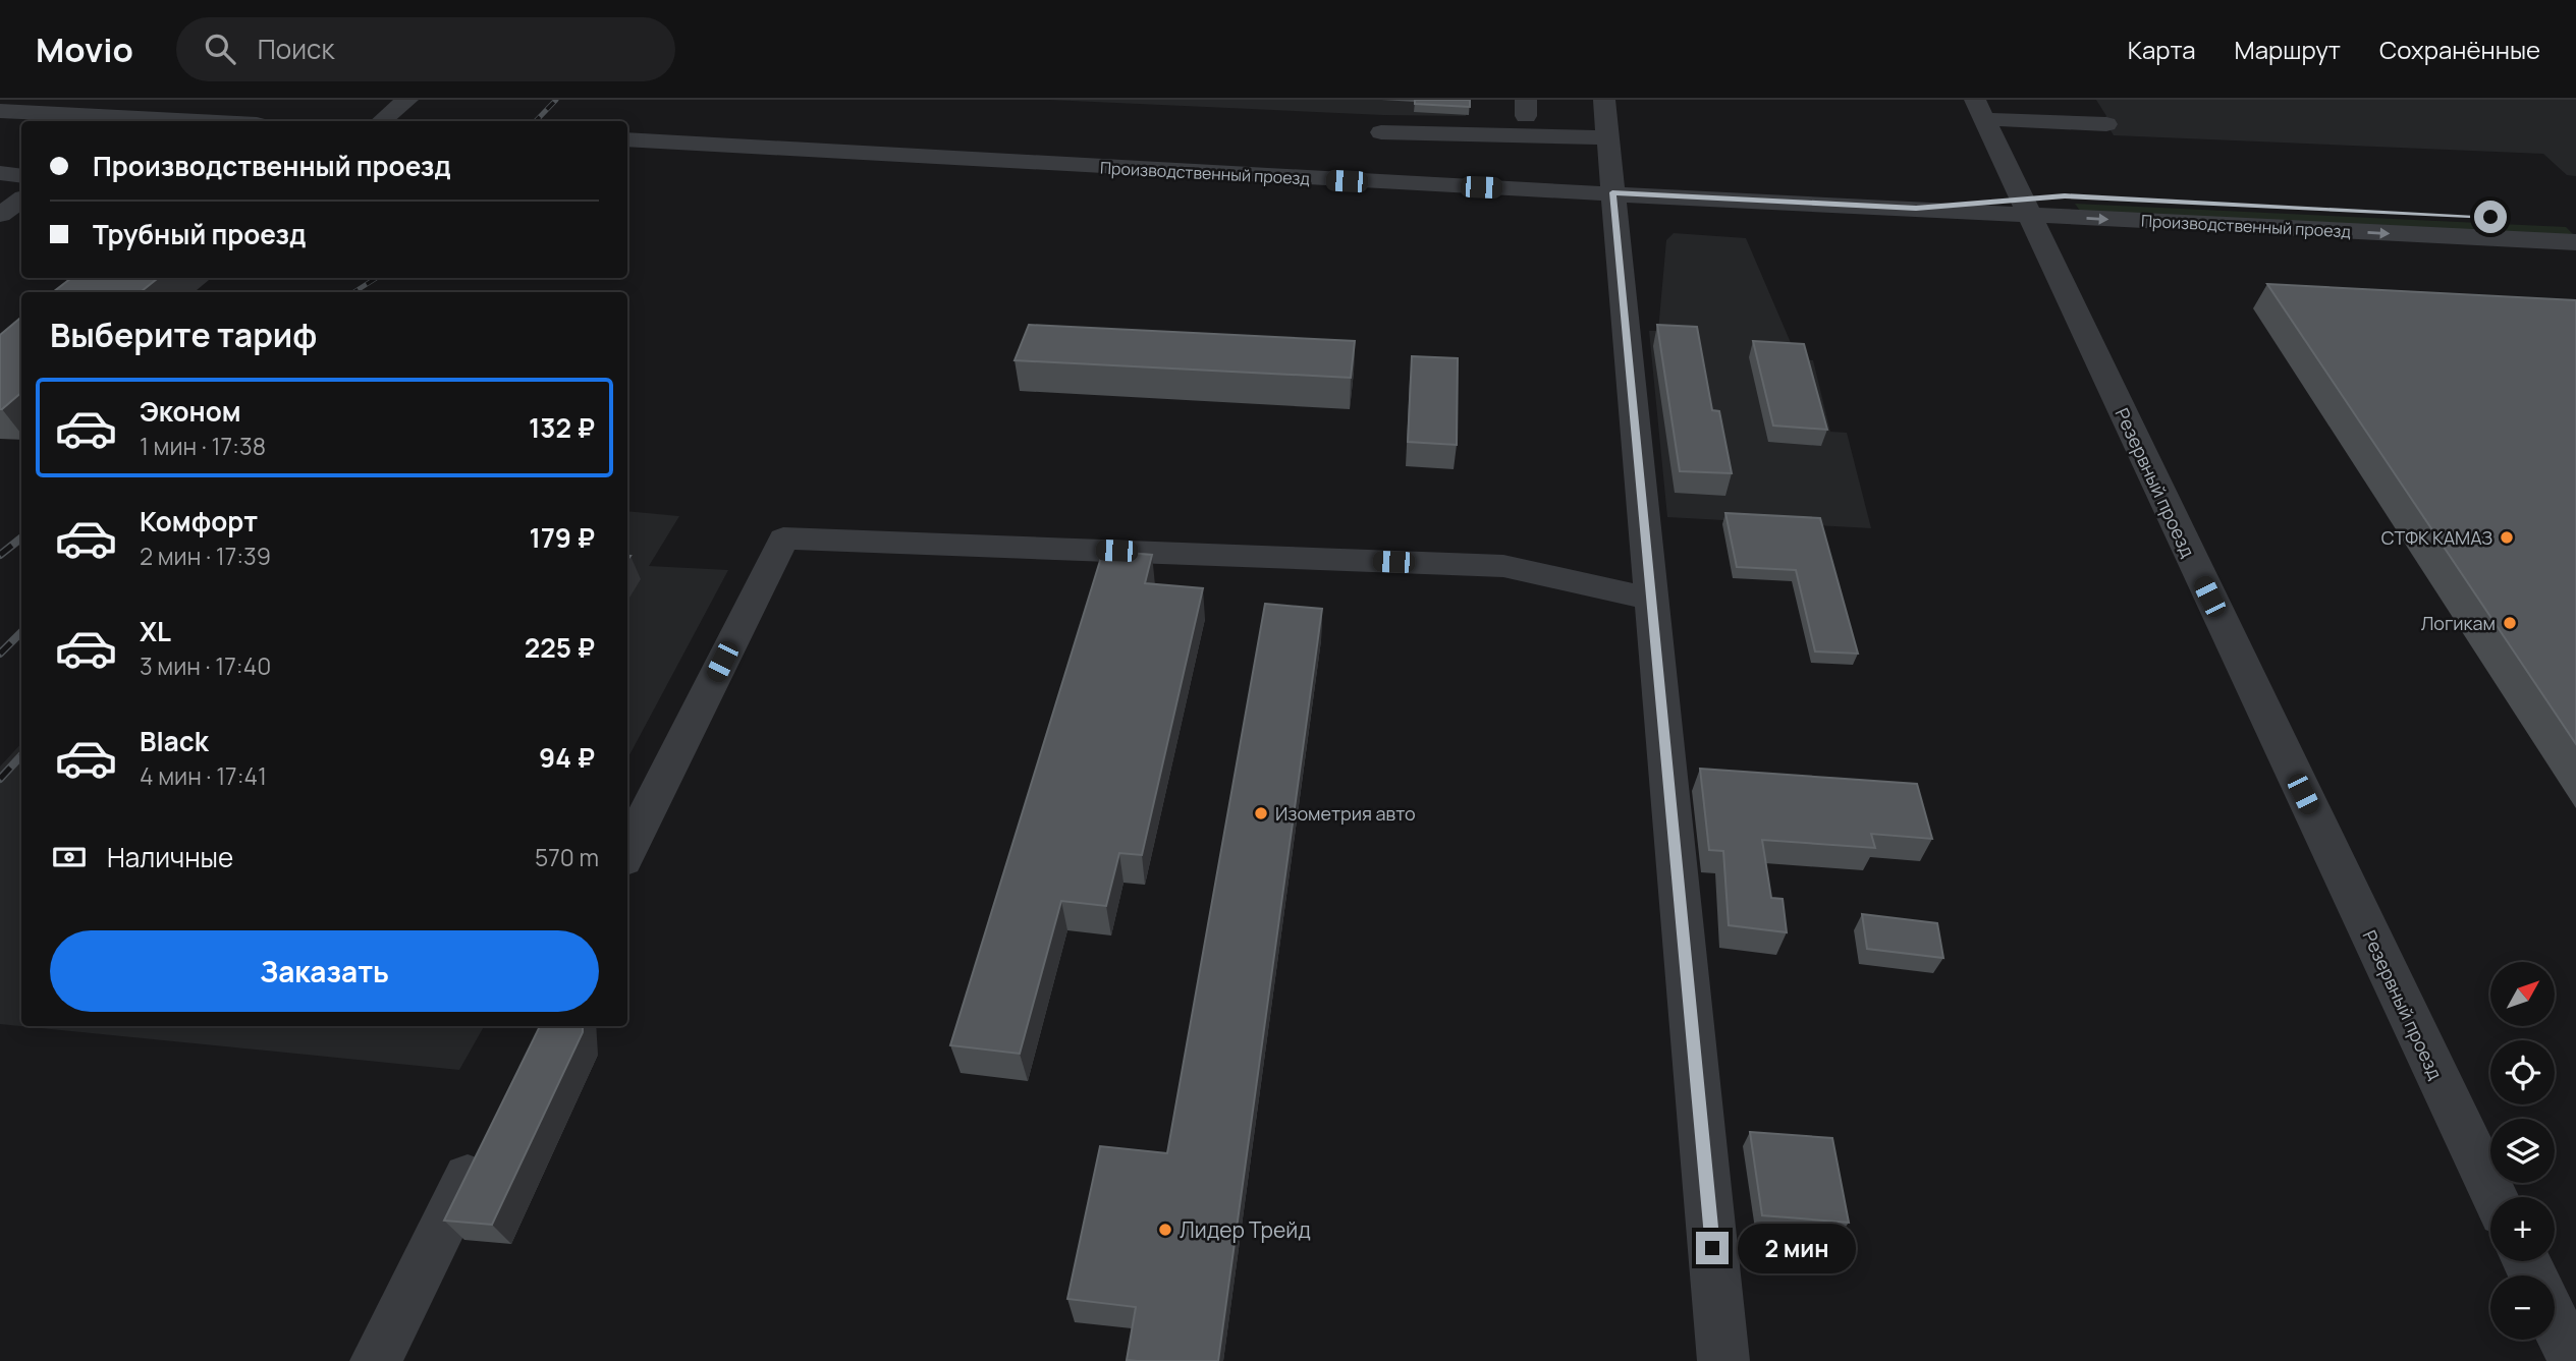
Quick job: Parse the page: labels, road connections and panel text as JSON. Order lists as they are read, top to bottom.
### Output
{
  "streets": {
    "street": ["Производственный проезд", "Резервный проезд"]
  },
  "crossings": [
    ["Производственный проезд", "Резервный проезд"]
  ],
  "places": [
    "СТФК КАМАЗ",
    "Логикам",
    "Изометрия авто",
    "Лидер Трейд"
  ],
  "north": "top right",
  "page": {
    "header": "Movio",
    "search": "Поиск",
    "nav": ["Карта", "Маршрут", "Сохранённые"],
    "banner": ["Производственный проезд", "Трубный проезд"],
    "heading": "Выберите тариф",
    "list": [
      {
        "name": "Эконом",
        "note": "1 мин · 17:38",
        "value": "132 ₽"
      },
      {
        "name": "Комфорт",
        "note": "2 мин · 17:39",
        "value": "179 ₽"
      },
      {
        "name": "XL",
        "note": "3 мин · 17:40",
        "value": "225 ₽"
      },
      {
        "name": "Black",
        "note": "4 мин · 17:41",
        "value": "94 ₽"
      }
    ],
    "pay": ["Наличные", "570 m"],
    "buttons": "Заказать",
    "map_buttons": ["+", "−"],
    "bubble": "2 мин"
  }
}
